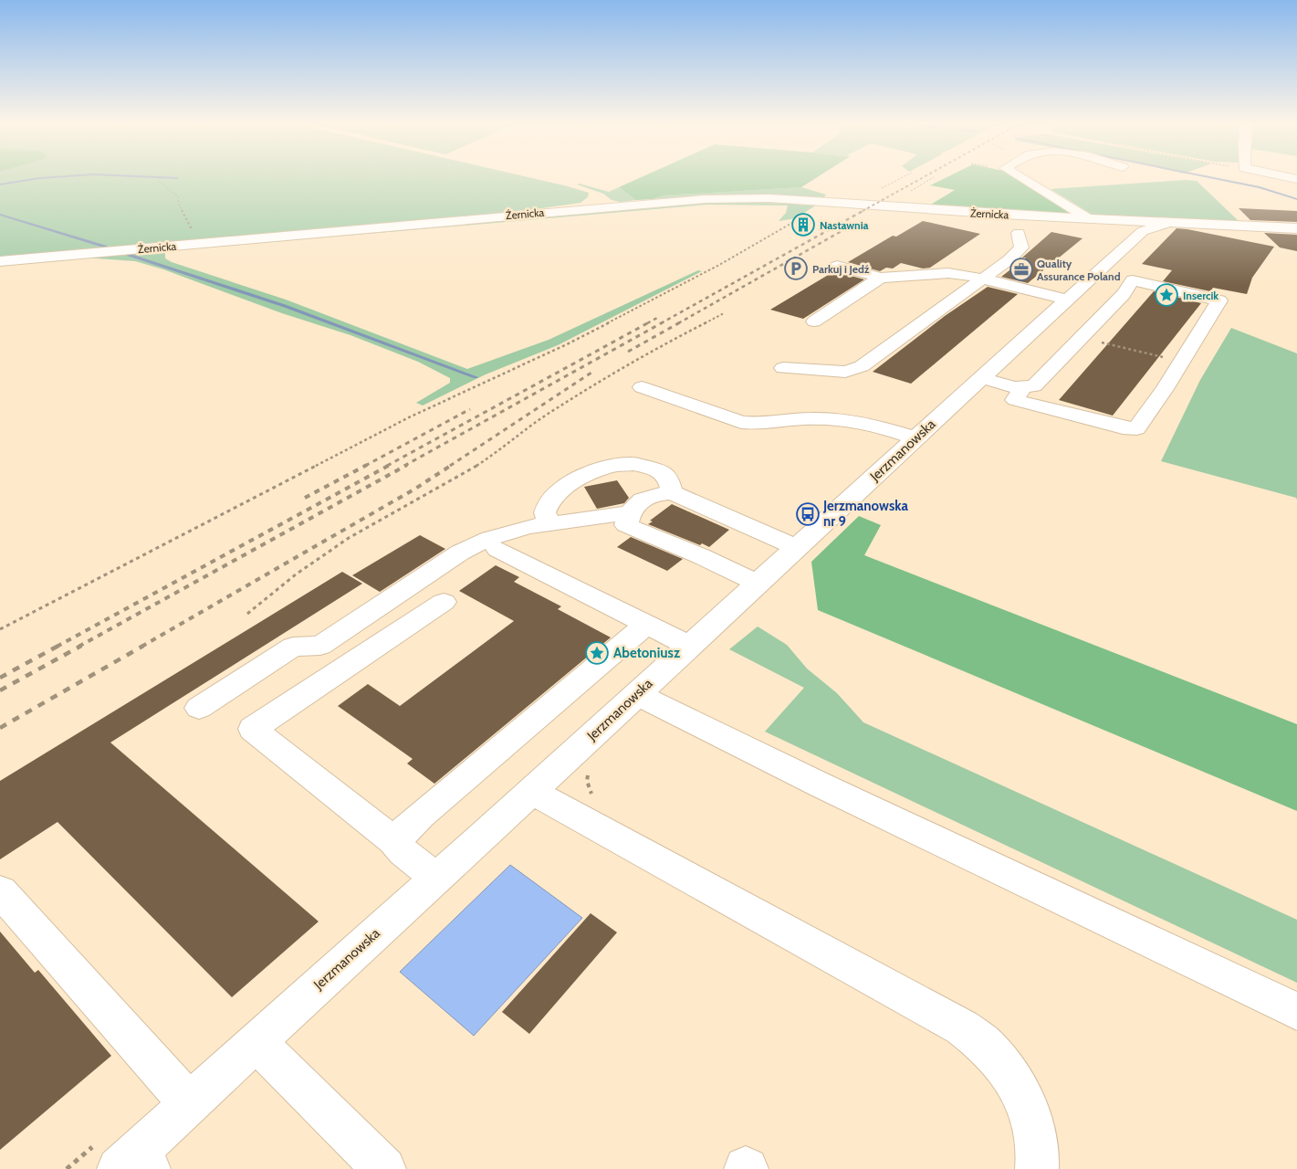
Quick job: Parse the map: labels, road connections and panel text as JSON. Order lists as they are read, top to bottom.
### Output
{
  "streets": {
    "street": ["Żernicka", "Jerzmanowska"]
  },
  "crossings": [
    ["Żernicka", "Jerzmanowska"]
  ],
  "places": {
    "building": ["Nastawnia"],
    "parking": ["Parkuj i Jedź"],
    "office": ["Quality Assurance Poland"],
    "place": ["Insercik", "Abetoniusz"],
    "bus stop": ["Jerzmanowska nr 9"]
  }
}
